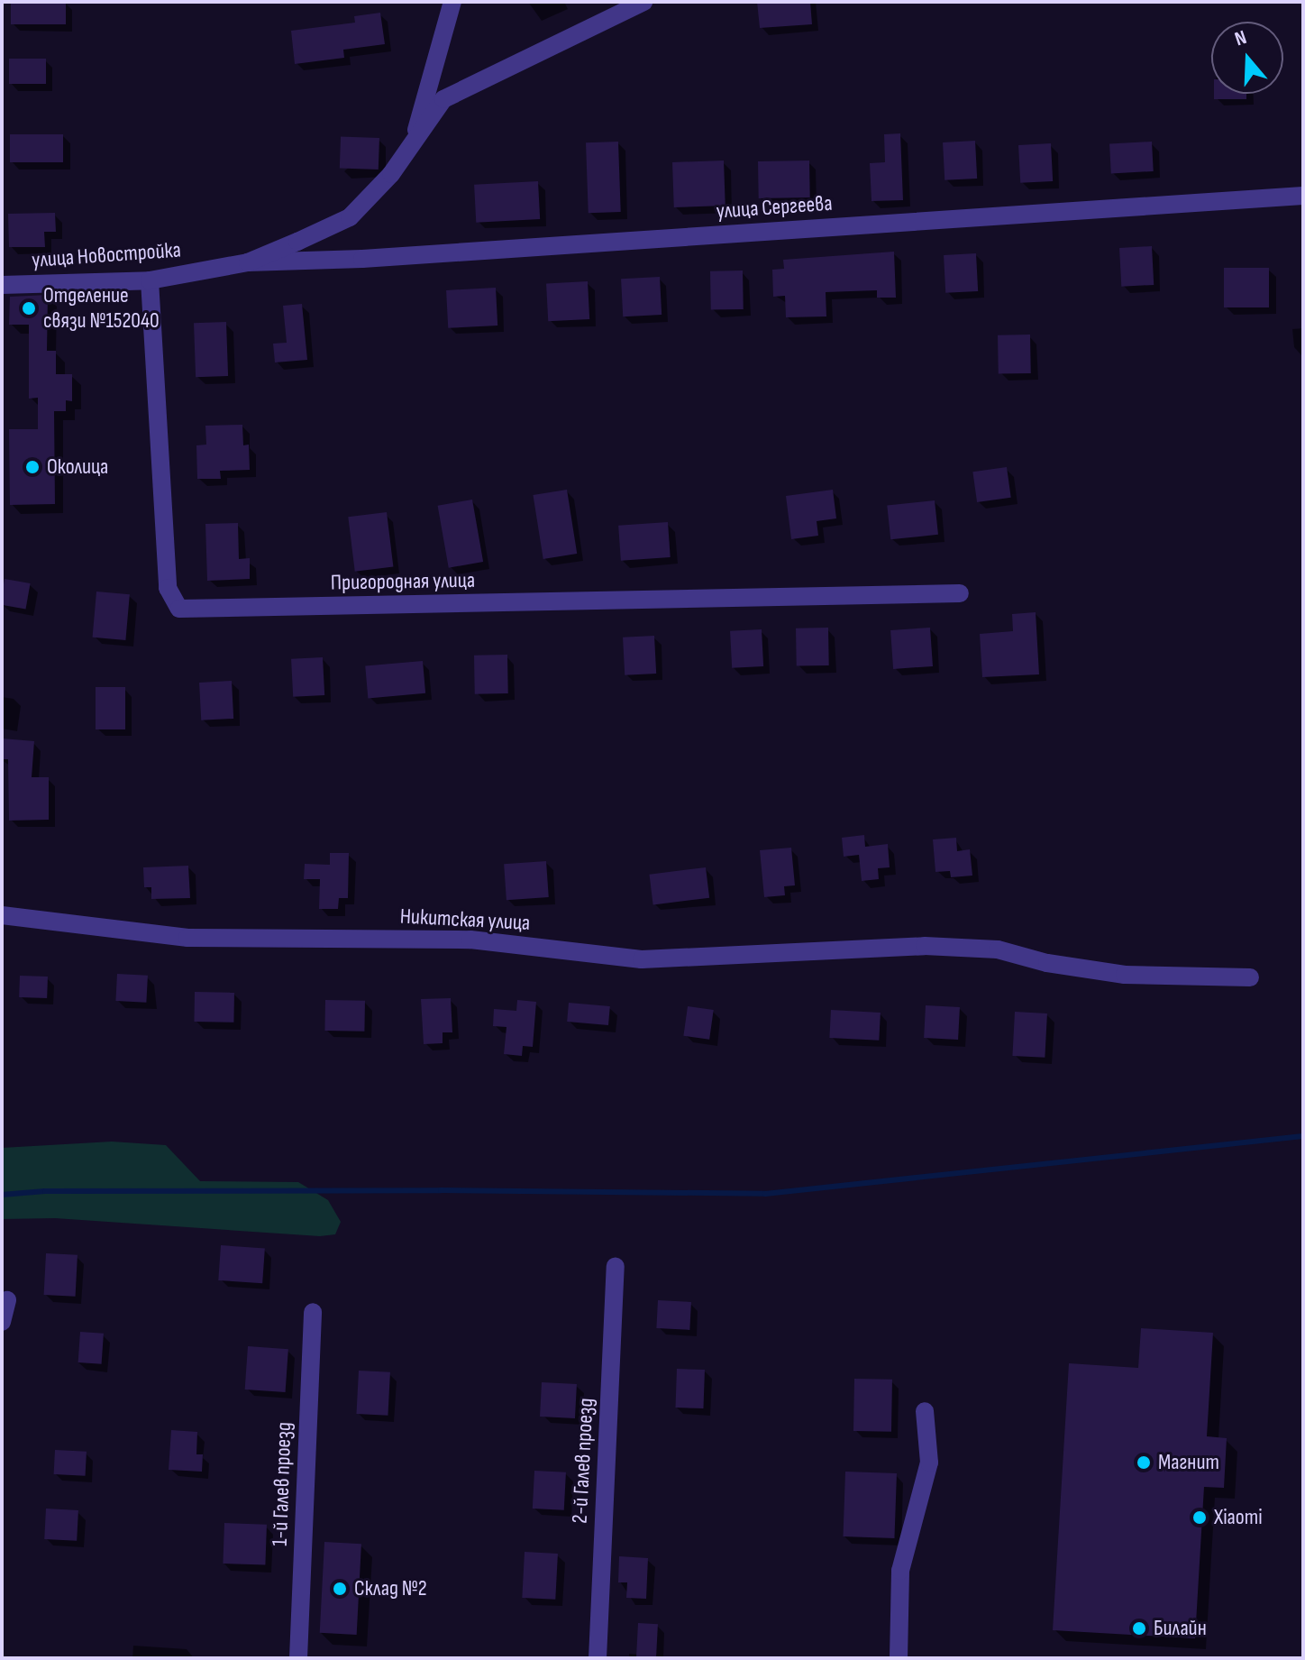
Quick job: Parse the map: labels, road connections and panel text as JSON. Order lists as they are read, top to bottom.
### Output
{
  "streets": {
    "street": [
      "улица Сергеева",
      "улица Новостройка",
      "Пригородная улица",
      "Никитская улица",
      "2-й Галев проезд",
      "1-й Галев проезд"
    ]
  },
  "crossings": [
    ["улица Сергеева", "улица Новостройка"],
    ["улица Новостройка", "Пригородная улица"]
  ],
  "places": [
    "Отделение связи №152040",
    "Околица",
    "Магнит",
    "Xiaomi",
    "Склад №2",
    "Билайн"
  ],
  "north": "top"
}
